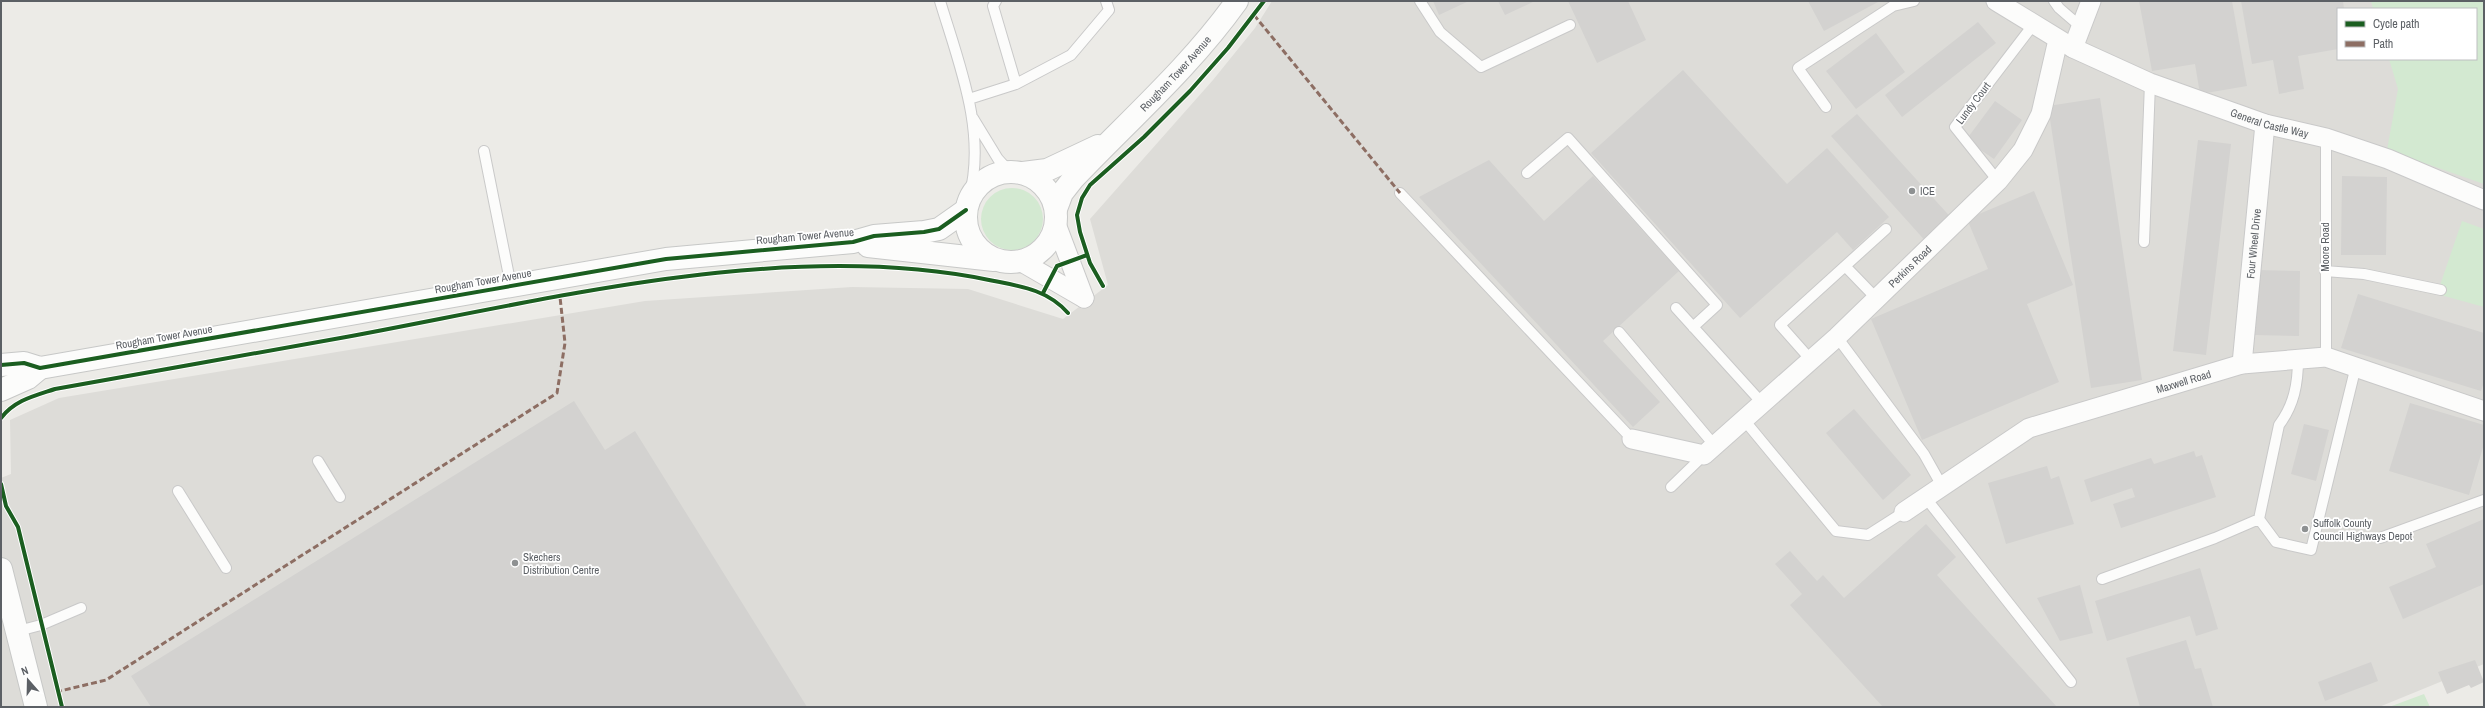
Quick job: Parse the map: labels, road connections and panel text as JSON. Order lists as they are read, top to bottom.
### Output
{
  "streets": {
    "street": [
      "Rougham Tower Avenue",
      "General Castle Way",
      "Four Wheel Drive",
      "Perkins Road",
      "Maxwell Road"
    ],
    "lane": ["Lundy Court", "Moore Road"]
  },
  "crossings": [
    ["Lundy Court", "General Castle Way"],
    ["Lundy Court", "Perkins Road"],
    ["General Castle Way", "Four Wheel Drive"],
    ["General Castle Way", "Moore Road"],
    ["General Castle Way", "Perkins Road"],
    ["Four Wheel Drive", "Maxwell Road"],
    ["Moore Road", "Maxwell Road"]
  ],
  "places": ["ICE", "Suffolk County Council Highways Depot", "Skechers Distribution Centre"],
  "legend": ["Cycle path", "Path"],
  "north": "top"
}
